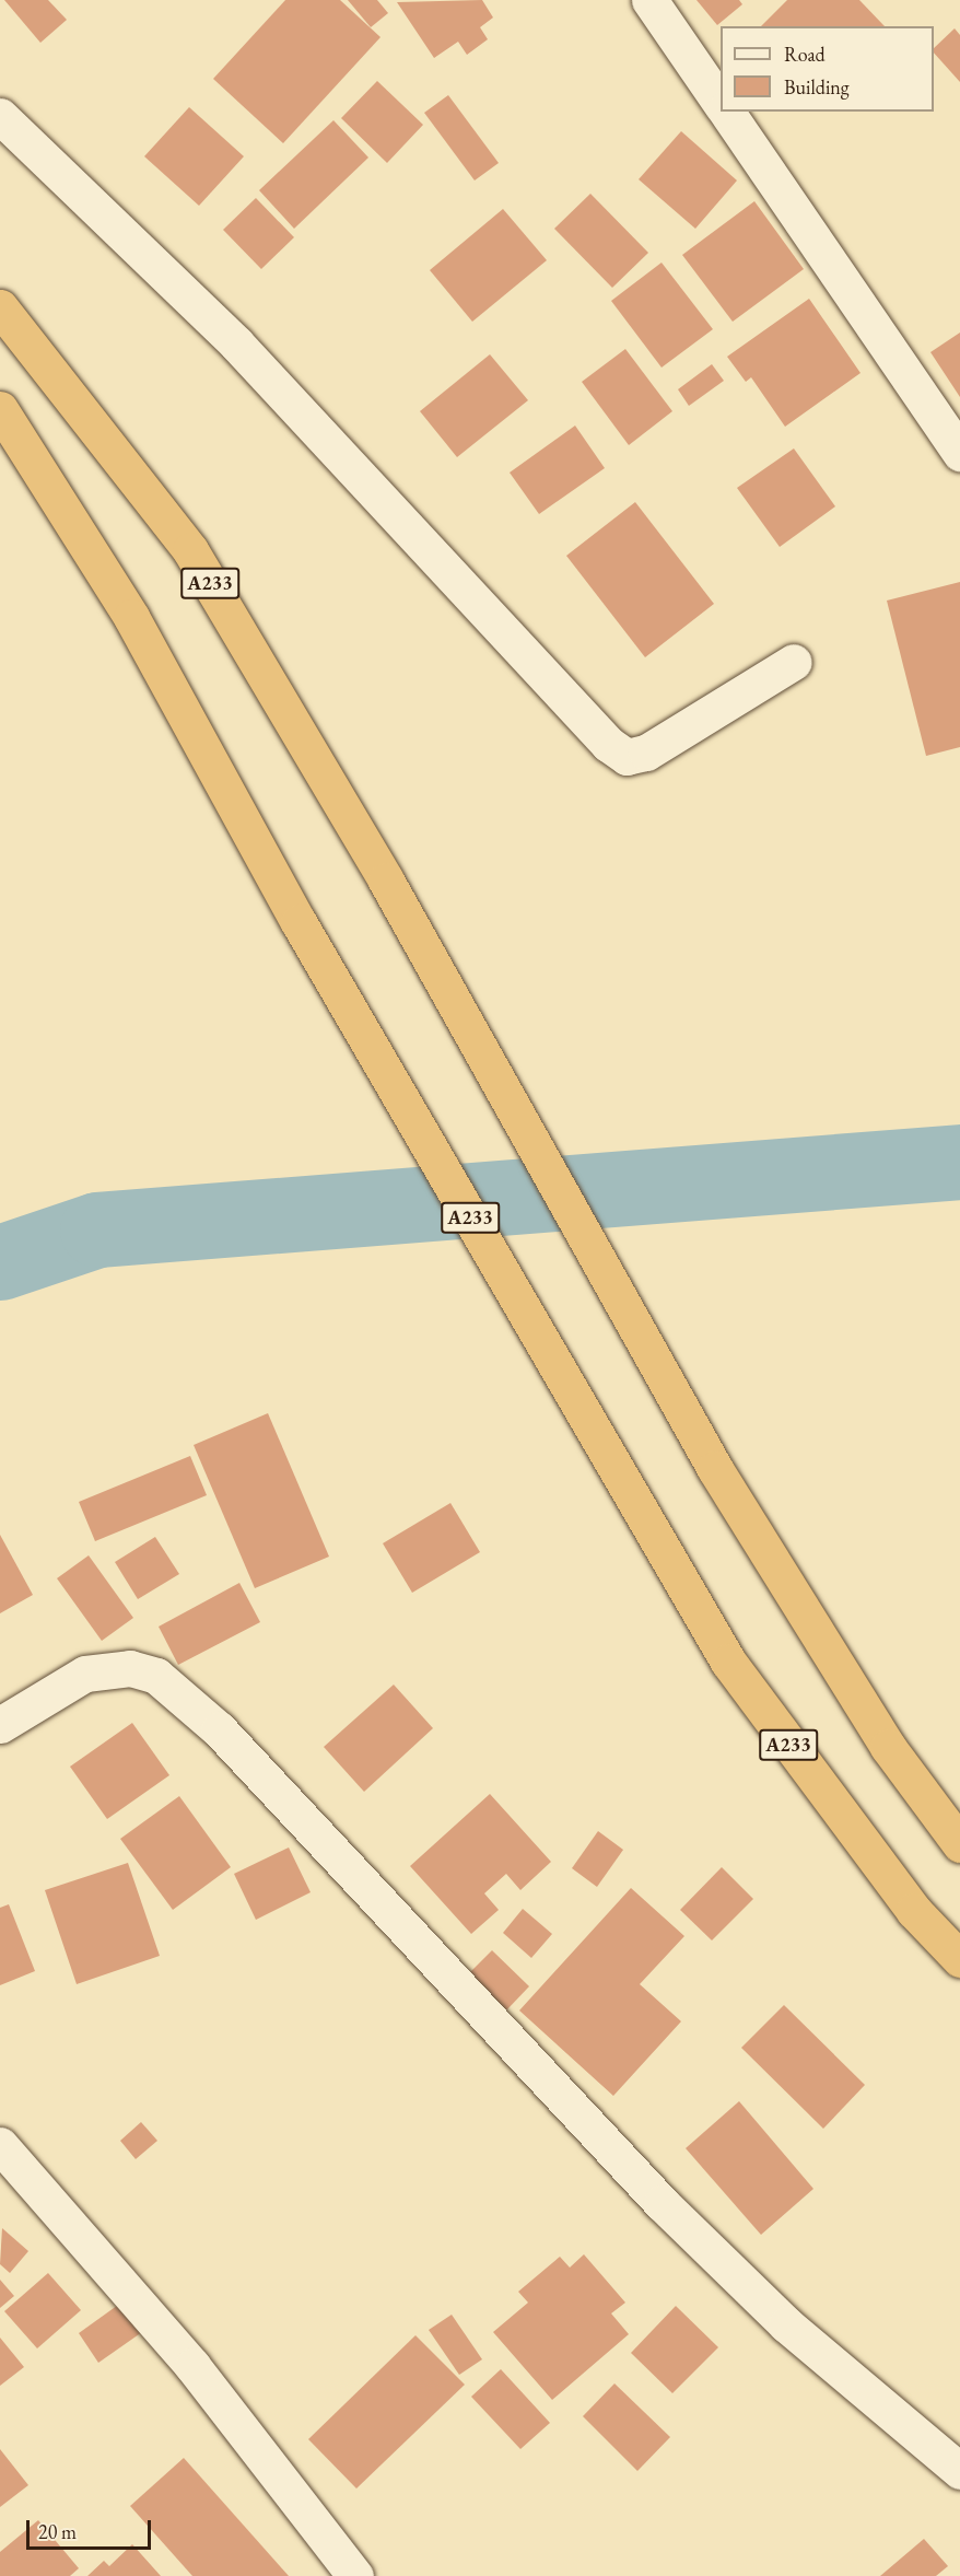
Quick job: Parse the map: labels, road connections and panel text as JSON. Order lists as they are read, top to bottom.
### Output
{
  "streets": {
    "highway": ["A233"]
  },
  "legend": ["Road", "Building"],
  "scale_bar": "20 m"
}
